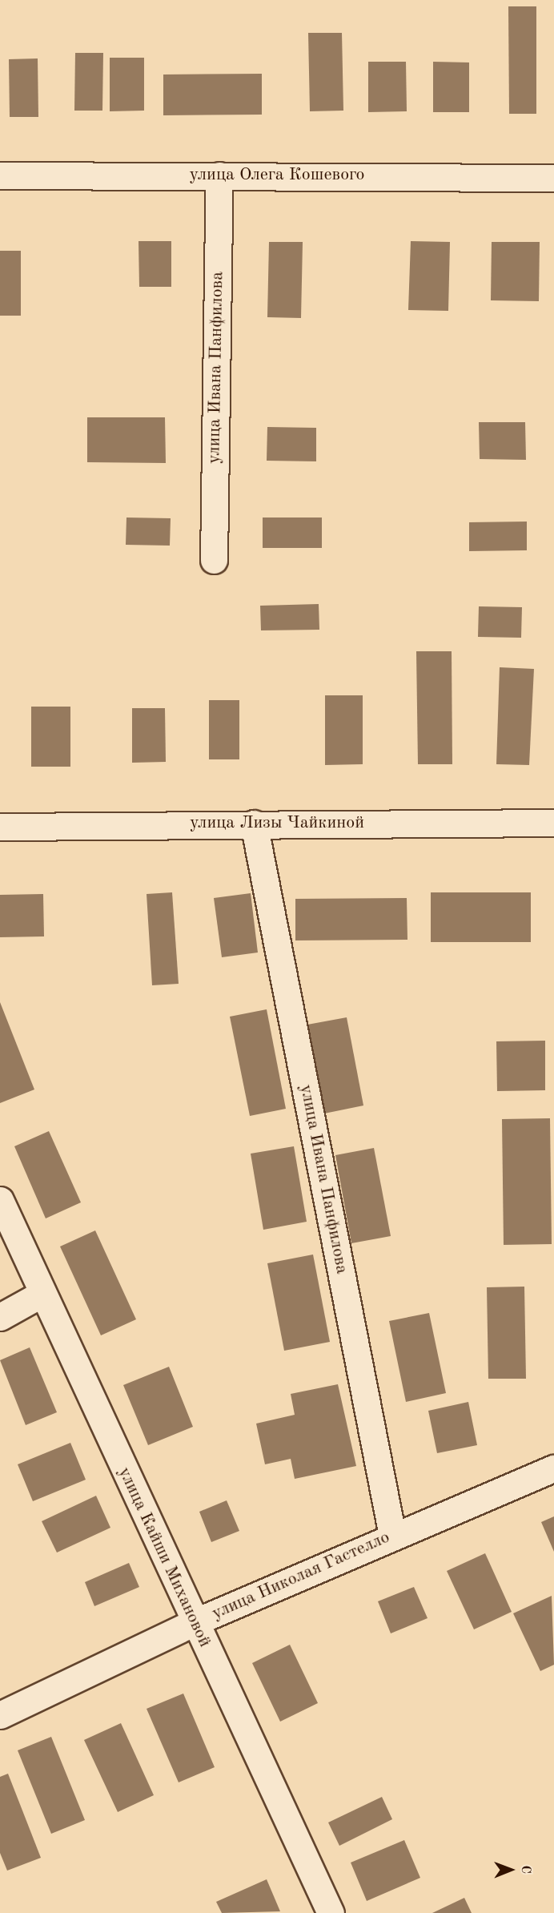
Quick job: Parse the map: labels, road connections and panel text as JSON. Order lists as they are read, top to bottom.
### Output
{
  "streets": {
    "street": [
      "улица Олега Кошевого",
      "улица Ивана Панфилова",
      "улица Лизы Чайкиной",
      "улица Кайши Михановой",
      "улица Николая Гастелло"
    ]
  },
  "crossings": [
    ["улица Олега Кошевого", "улица Ивана Панфилова"],
    ["улица Ивана Панфилова", "улица Лизы Чайкиной"],
    ["улица Ивана Панфилова", "улица Николая Гастелло"],
    ["улица Кайши Михановой", "улица Николая Гастелло"]
  ],
  "north": "right"
}
